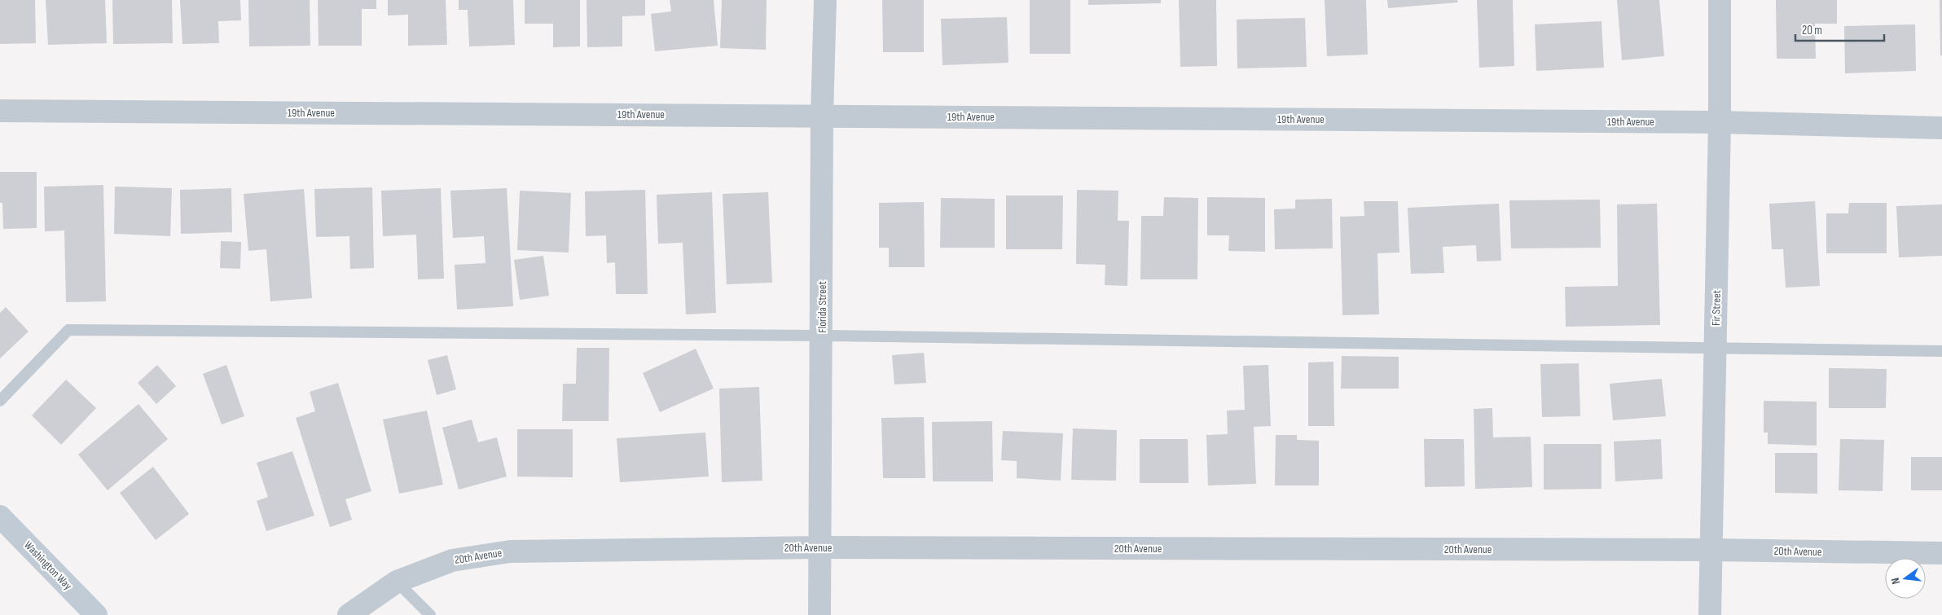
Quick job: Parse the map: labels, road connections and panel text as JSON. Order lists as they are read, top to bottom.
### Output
{
  "streets": {
    "main road": ["Washington Way"],
    "street": [
      "19th Avenue",
      "Florida Street",
      "Fir Street",
      "20th Avenue"
    ]
  },
  "crossings": [
    ["19th Avenue", "Florida Street"],
    ["19th Avenue", "Fir Street"],
    ["Florida Street", "20th Avenue"],
    ["Fir Street", "20th Avenue"]
  ],
  "scale_bar": "20 m",
  "north": "left"
}
